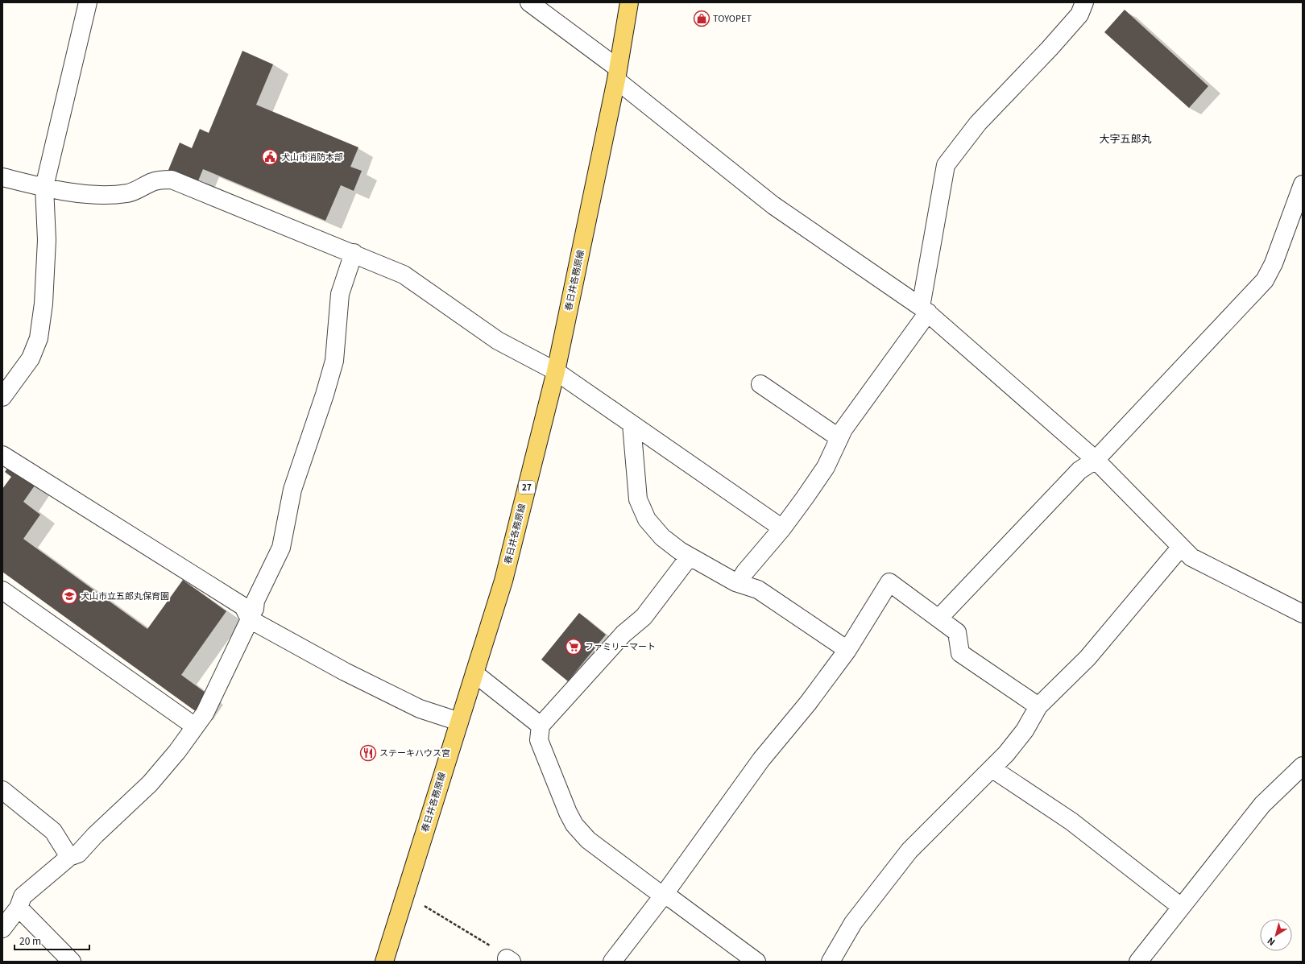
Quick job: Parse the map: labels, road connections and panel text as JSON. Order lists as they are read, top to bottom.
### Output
{
  "streets": {
    "main road": ["春日井各務原線", "27"]
  },
  "districts": ["大字五郎丸"],
  "places": {
    "shop": ["TOYOPET"],
    "public building": ["犬山市消防本部"],
    "school or university": ["犬山市立五郎丸保育園"],
    "supermarket": ["ファミリーマート"],
    "restaurant": ["ステーキハウス宮"]
  },
  "scale_bar": "20 m",
  "north": "bottom left"
}
